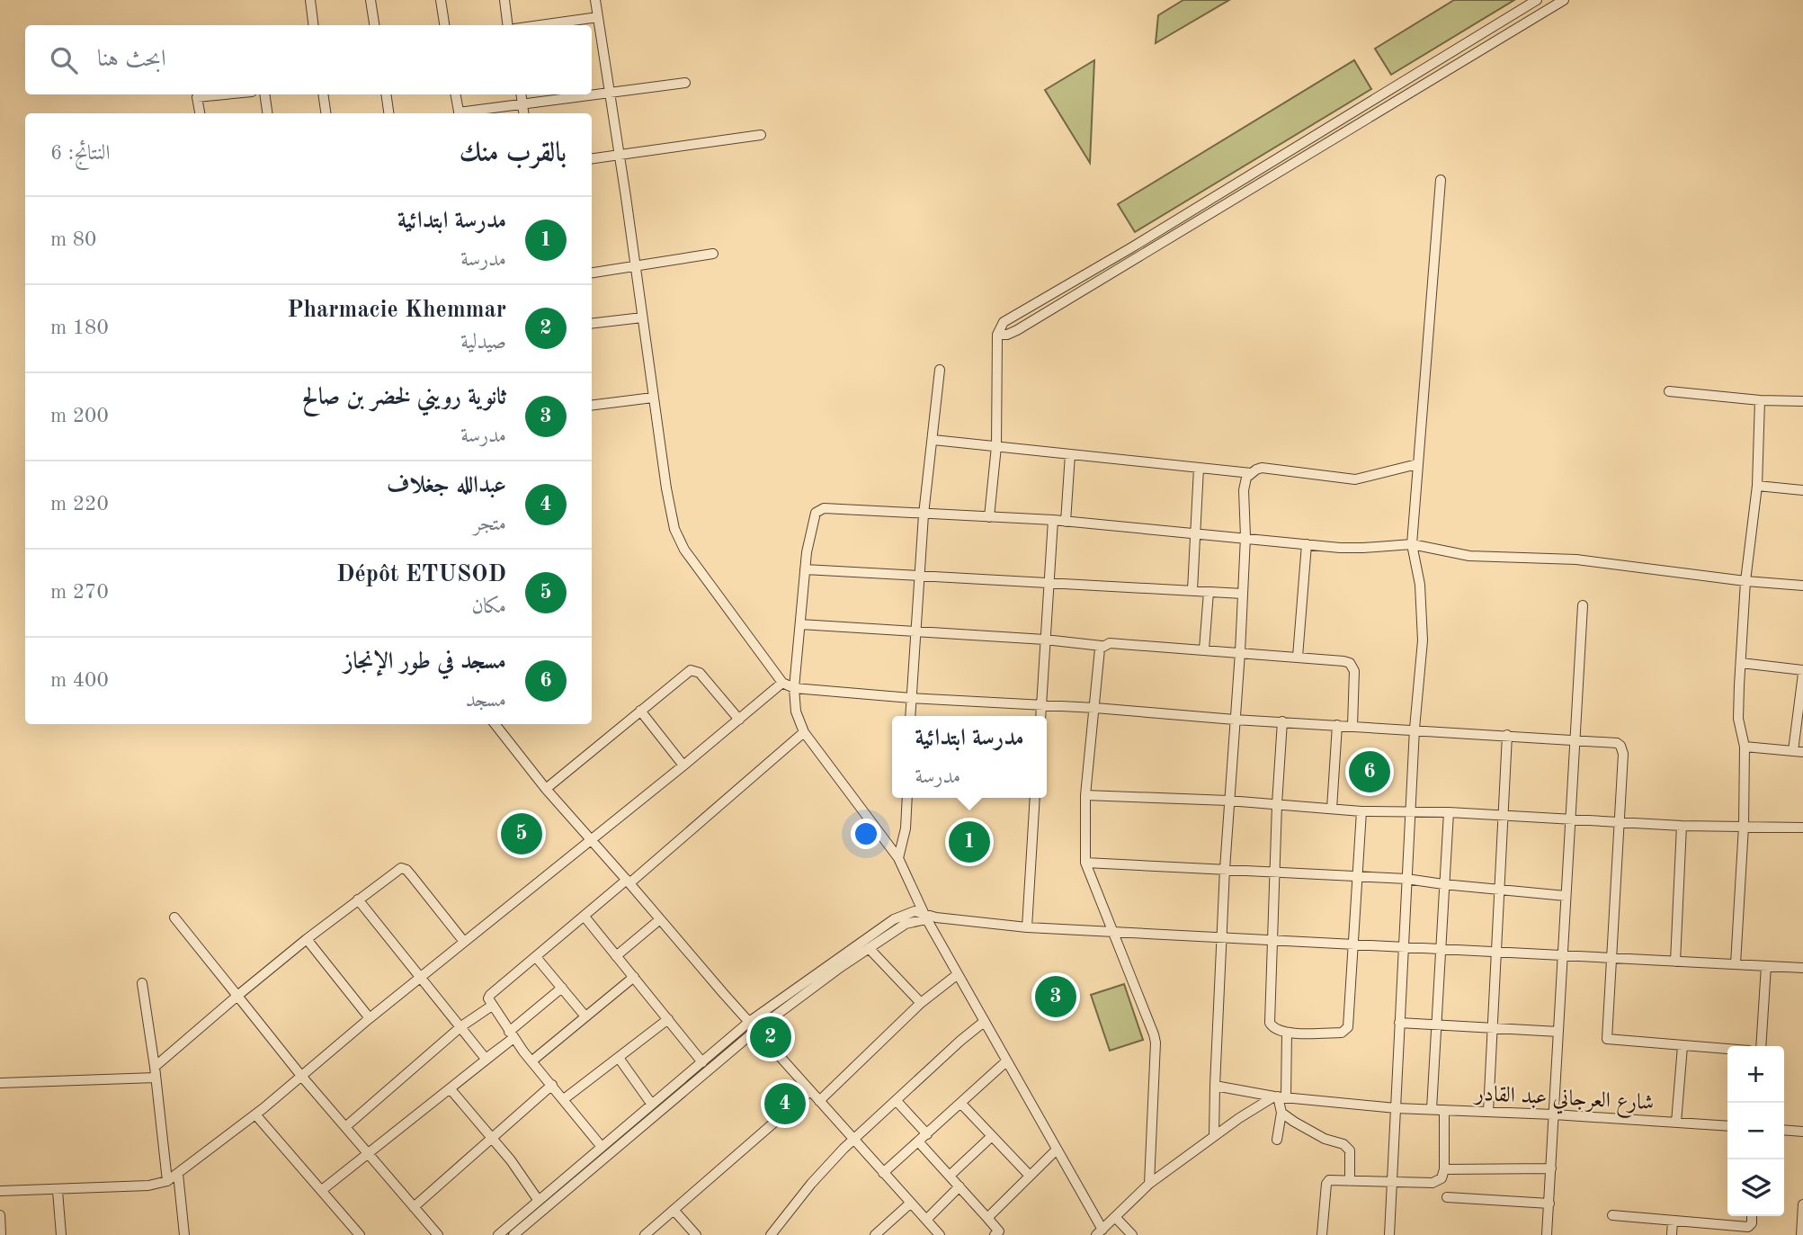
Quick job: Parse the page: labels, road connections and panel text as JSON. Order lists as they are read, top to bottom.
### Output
{
  "streets": {
    "street": ["شارع العرجاني عبد القادر"]
  },
  "page": {
    "search": "ابحث هنا",
    "heading": ["بالقرب منك", "النتائج: 6"],
    "list": [
      {
        "mark": "1",
        "name": "مدرسة ابتدائية",
        "note": "مدرسة",
        "value": "80 m"
      },
      {
        "mark": "2",
        "name": "Pharmacie Khemmar",
        "note": "صيدلية",
        "value": "180 m"
      },
      {
        "mark": "3",
        "name": "ثانوية رويني لخضر بن صالح",
        "note": "مدرسة",
        "value": "200 m"
      },
      {
        "mark": "4",
        "name": "عبدالله جغلاف",
        "note": "متجر",
        "value": "220 m"
      },
      {
        "mark": "5",
        "name": "Dépôt ETUSOD",
        "note": "مكان",
        "value": "270 m"
      },
      {
        "mark": "6",
        "name": "مسجد في طور الإنجاز",
        "note": "مسجد",
        "value": "400 m"
      }
    ],
    "popup": ["مدرسة ابتدائية", "مدرسة"],
    "pins": [
      "6",
      "5",
      "1",
      "3",
      "2",
      "4"
    ],
    "map_buttons": ["+", "−"]
  }
}
